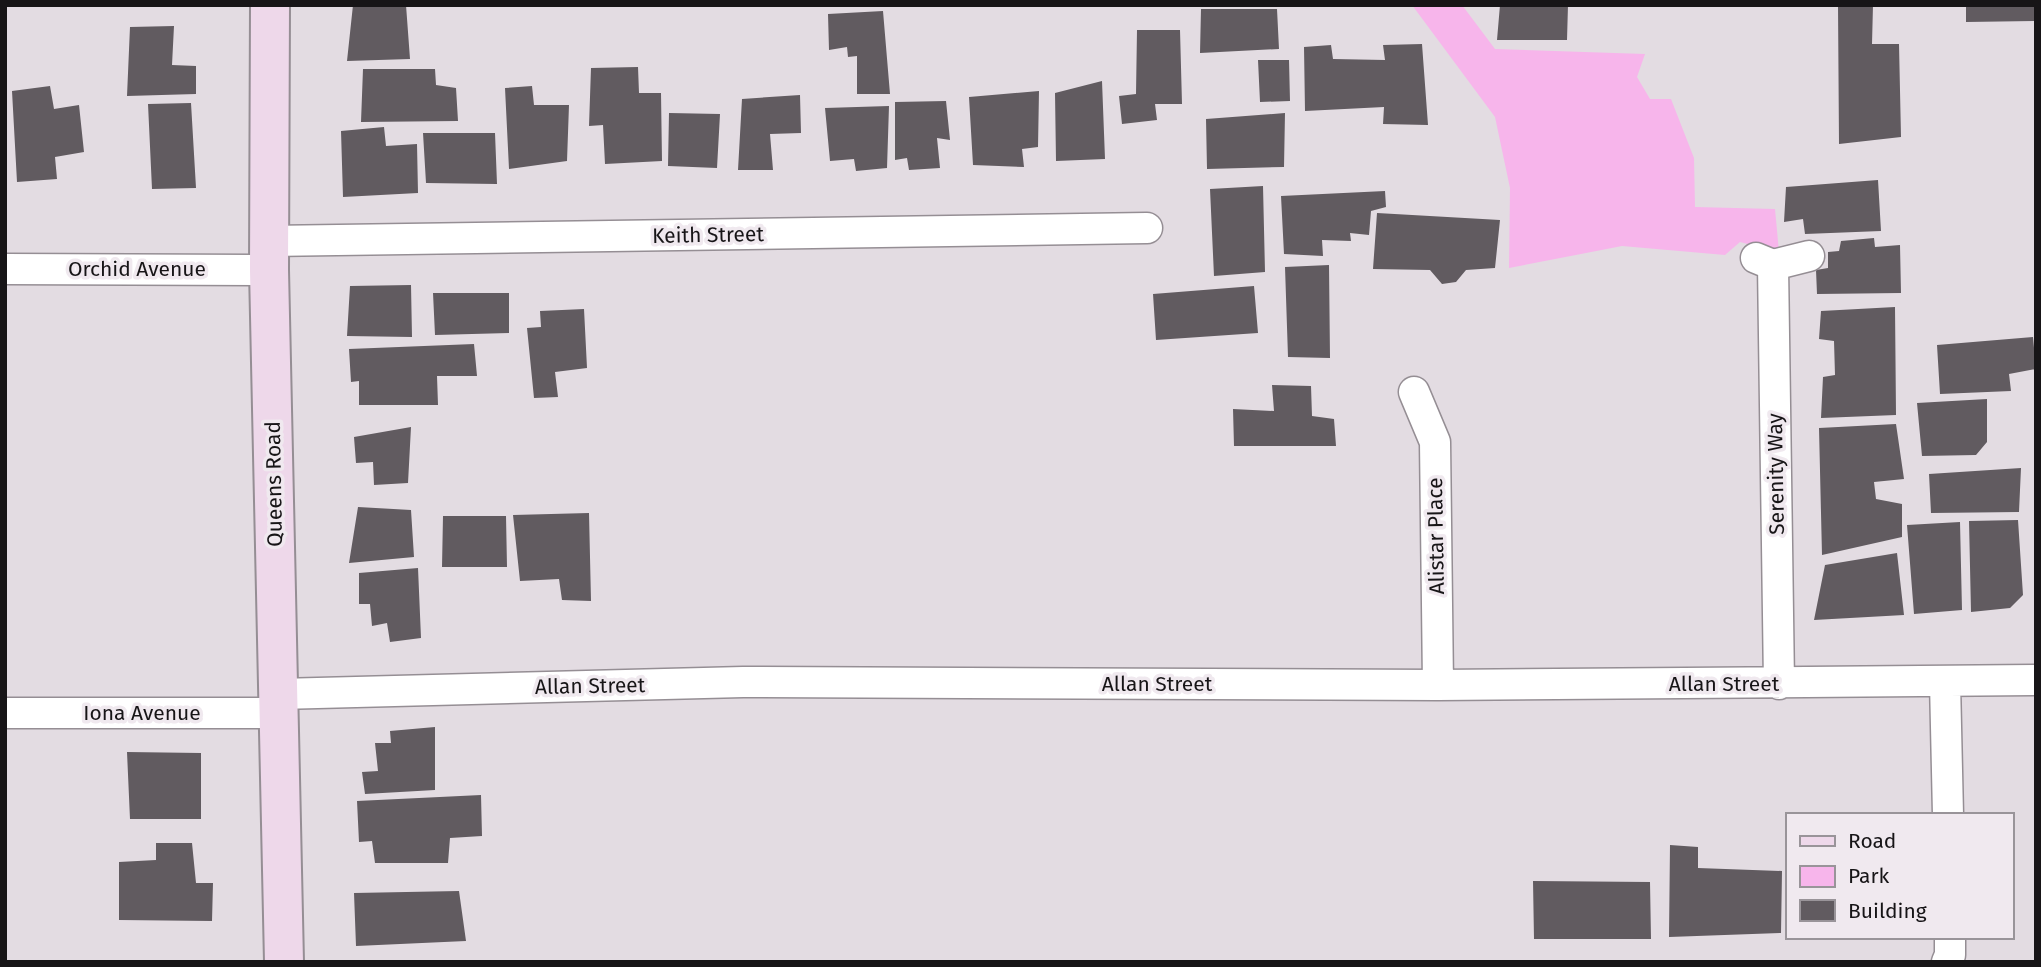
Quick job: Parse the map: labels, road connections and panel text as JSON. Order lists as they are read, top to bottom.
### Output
{
  "streets": {
    "street": [
      "Keith Street",
      "Orchid Avenue",
      "Serenity Way",
      "Queens Road",
      "Alistar Place",
      "Allan Street",
      "Iona Avenue"
    ]
  },
  "crossings": [
    ["Keith Street", "Orchid Avenue"],
    ["Keith Street", "Queens Road"],
    ["Orchid Avenue", "Queens Road"],
    ["Serenity Way", "Allan Street"],
    ["Queens Road", "Allan Street"],
    ["Queens Road", "Iona Avenue"],
    ["Alistar Place", "Allan Street"],
    ["Allan Street", "Iona Avenue"]
  ],
  "legend": ["Road", "Park", "Building"]
}
